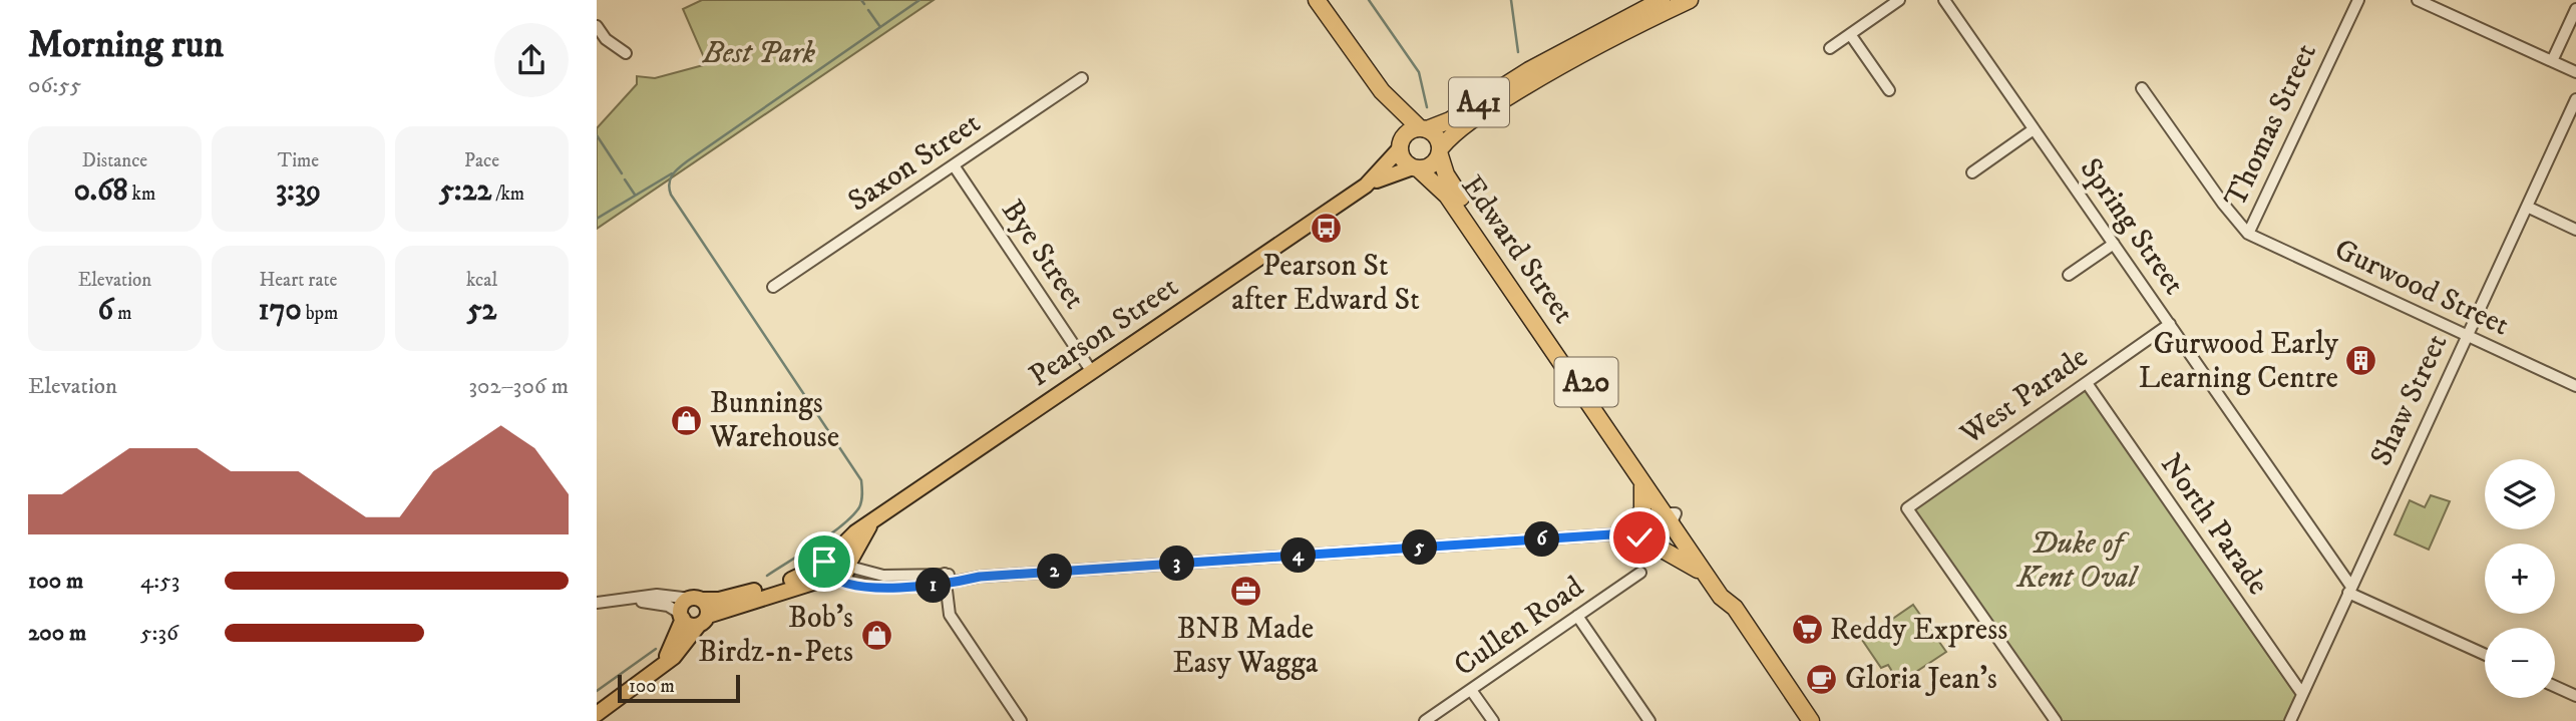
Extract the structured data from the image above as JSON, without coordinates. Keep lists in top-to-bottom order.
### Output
{
  "streets": {
    "highway": ["A41", "Edward Street", "A20"],
    "main road": ["Pearson Street"],
    "street": [
      "Thomas Street",
      "Saxon Street",
      "Spring Street",
      "Bye Street",
      "Gurwood Street",
      "West Parade",
      "Shaw Street",
      "North Parade",
      "Cullen Road"
    ]
  },
  "crossings": [
    ["A41", "Edward Street"],
    ["A41", "Pearson Street"],
    ["A41", "A20"],
    ["Thomas Street", "Gurwood Street"],
    ["Saxon Street", "Bye Street"],
    ["Spring Street", "West Parade"],
    ["Spring Street", "Shaw Street"],
    ["Edward Street", "Pearson Street"],
    ["Edward Street", "A20"],
    ["Bye Street", "Pearson Street"],
    ["Gurwood Street", "Shaw Street"],
    ["Pearson Street", "A20"],
    ["West Parade", "North Parade"],
    ["Shaw Street", "North Parade"]
  ],
  "parks": ["Best Park", "Duke of Kent Oval"],
  "places": {
    "bus stop": ["Pearson St after Edward St"],
    "building": ["Gurwood Early Learning Centre"],
    "shop": ["Bunnings Warehouse", "Bob's Birdz-n-Pets"],
    "office": ["BNB Made Easy Wagga"],
    "supermarket": ["Reddy Express"],
    "cafe": ["Gloria Jean's"]
  },
  "scale_bar": "100 m",
  "page": {
    "heading": ["Morning run", "06:55"],
    "stats": [
      ["Distance", "0.68 km"],
      ["Time", "3:39"],
      ["Pace", "5:22 /km"],
      ["Elevation", "6 m"],
      ["Heart rate", "170 bpm"],
      ["kcal", "52"]
    ],
    "chart": ["Elevation", "302–306 m"],
    "map_buttons": ["+", "−"],
    "pins": [
      "6",
      "5",
      "4",
      "3",
      "2",
      "1"
    ],
    "list": [
      {
        "name": "100 m",
        "note": "4:53"
      },
      {
        "name": "200 m",
        "note": "5:36"
      }
    ],
    "scale": "100 m"
  }
}
